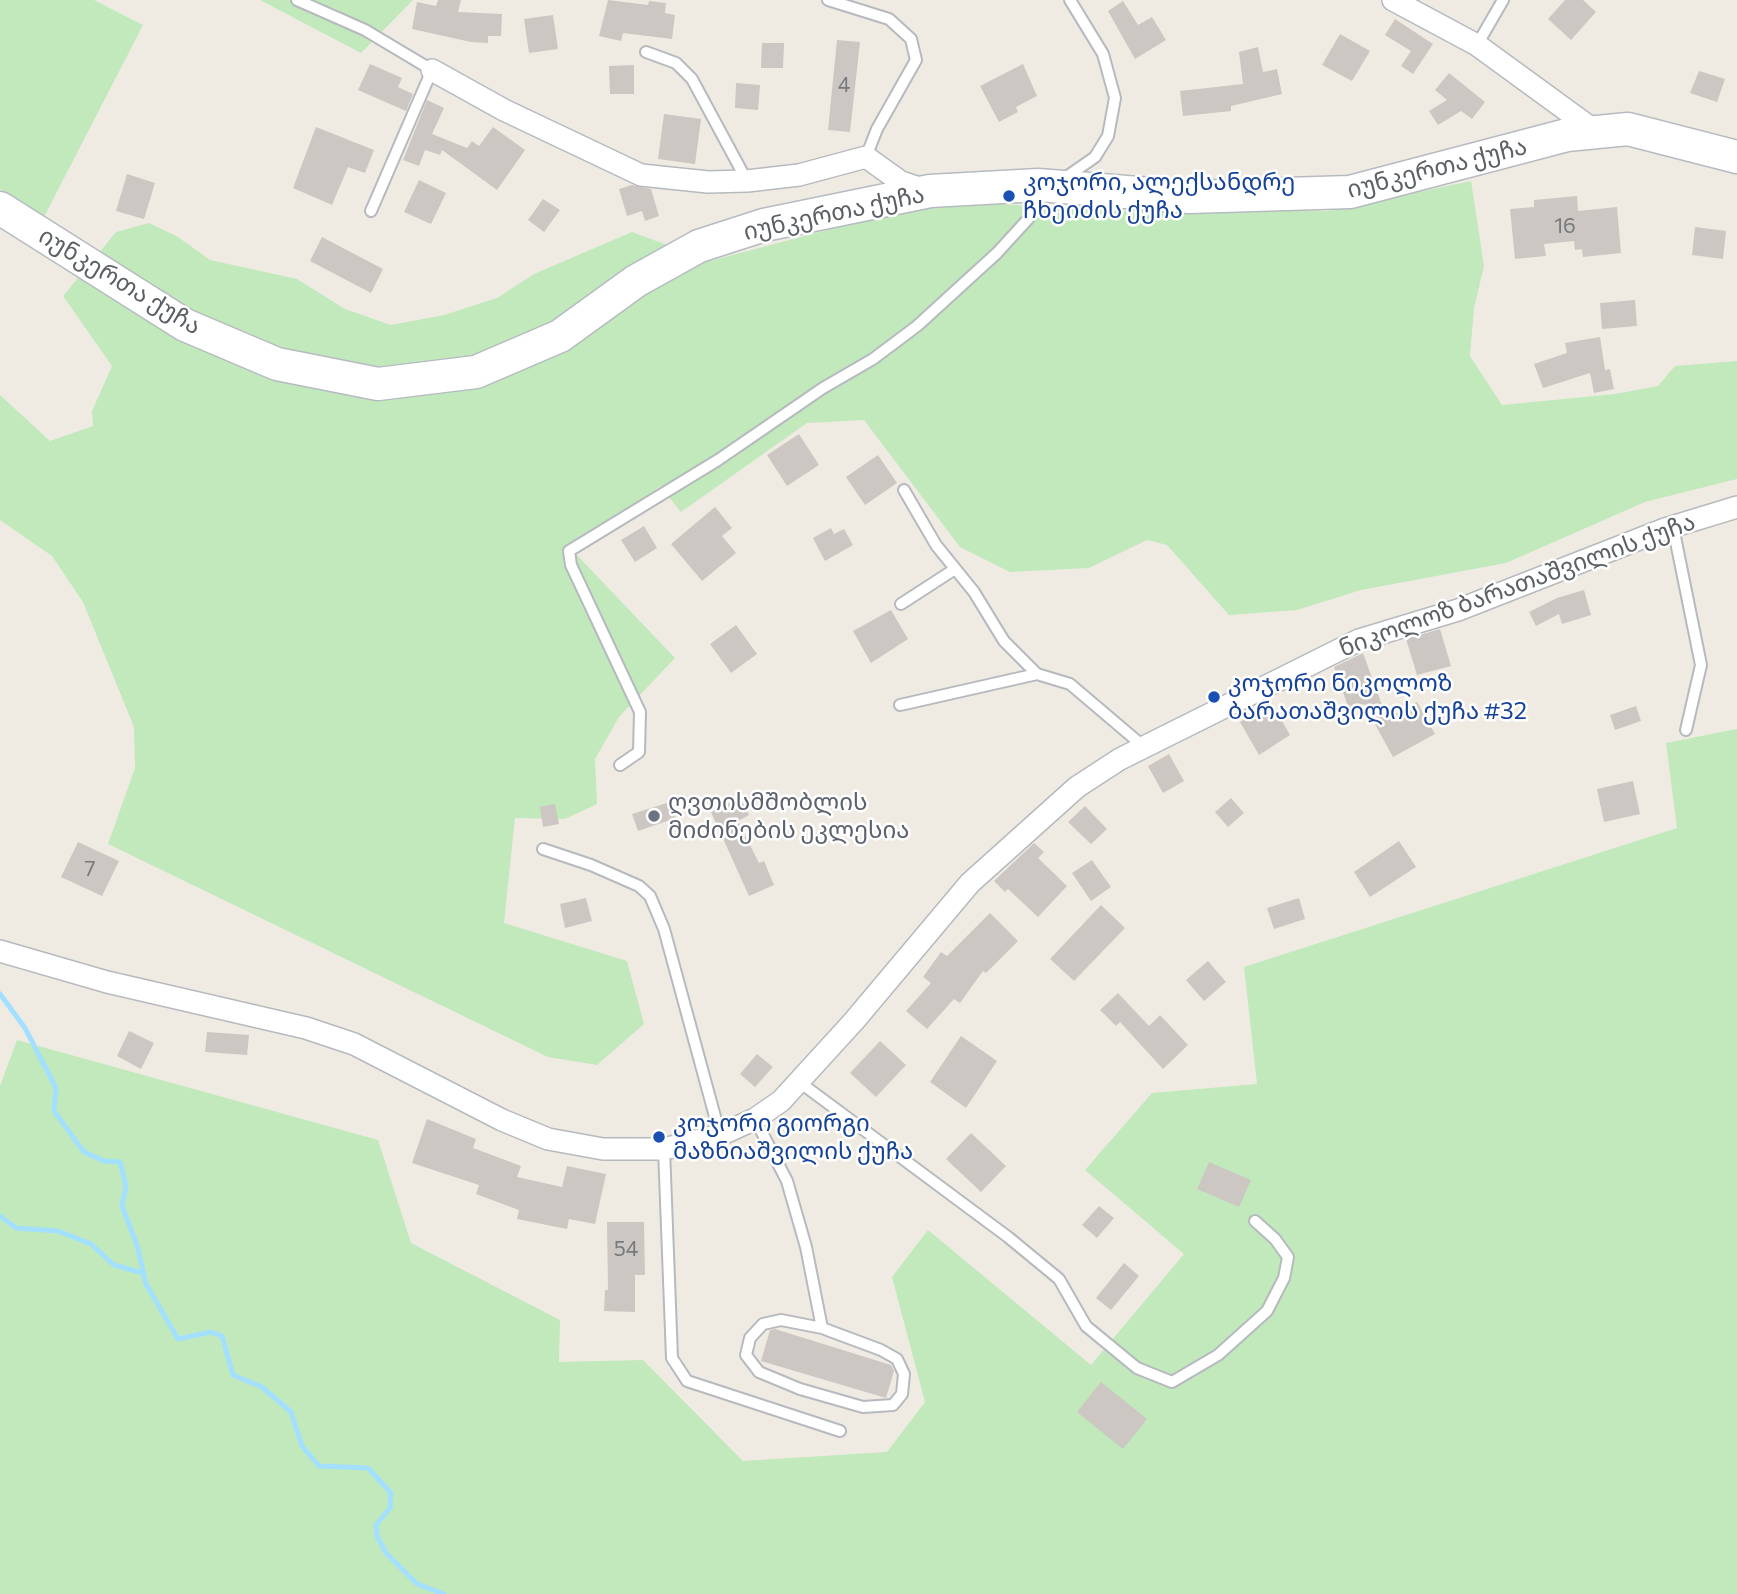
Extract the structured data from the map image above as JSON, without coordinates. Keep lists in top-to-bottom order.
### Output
{
  "streets": {
    "main road": ["იუნკერთა ქუჩა"],
    "street": ["ნიკოლოზ ბარათაშვილის ქუჩა"]
  },
  "places": [
    "კოჯორი, ალექსანდრე ჩხეიძის ქუჩა",
    "კოჯორი ნიკოლოზ ბარათაშვილის ქუჩა #32",
    "ღვთისმშობლის მიძინების ეკლესია",
    "კოჯორი გიორგი მაზნიაშვილის ქუჩა"
  ],
  "house_numbers": [
    "4",
    "16",
    "7",
    "54"
  ]
}
